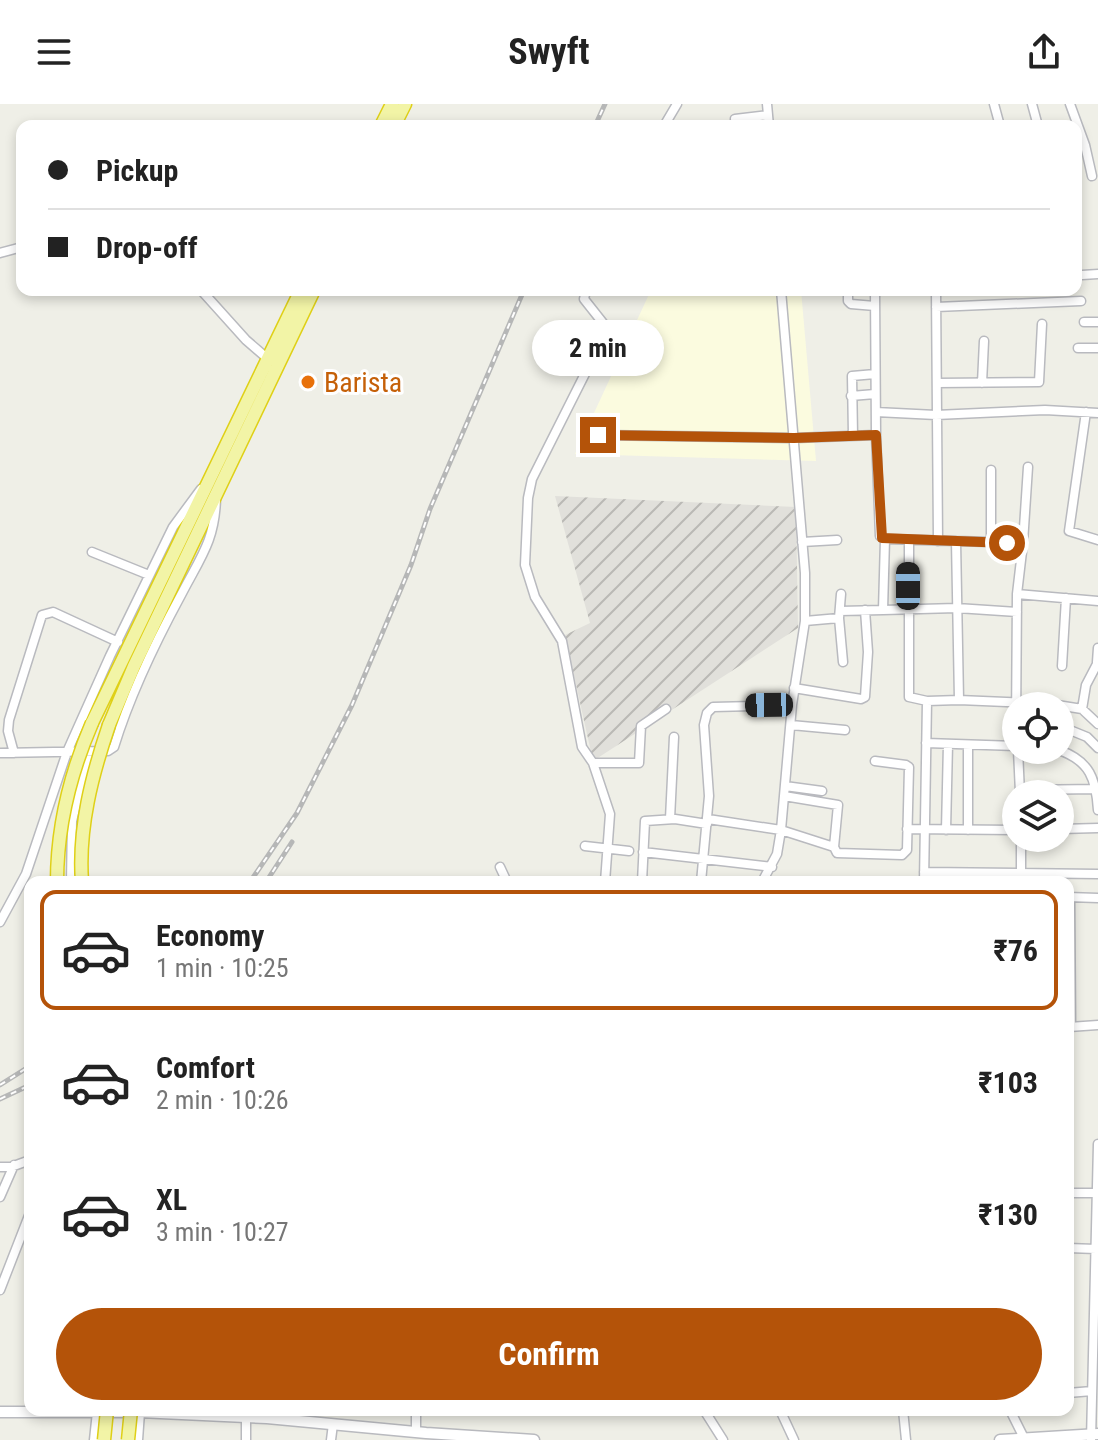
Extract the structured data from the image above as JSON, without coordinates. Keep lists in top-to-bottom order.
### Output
{
  "places": ["Barista"],
  "page": {
    "header": "Swyft",
    "banner": ["Pickup", "Drop-off"],
    "bubble": "2 min",
    "list": [
      {
        "name": "Economy",
        "note": "1 min · 10:25",
        "value": "₹76"
      },
      {
        "name": "Comfort",
        "note": "2 min · 10:26",
        "value": "₹103"
      },
      {
        "name": "XL",
        "note": "3 min · 10:27",
        "value": "₹130"
      }
    ],
    "buttons": "Confirm"
  }
}
